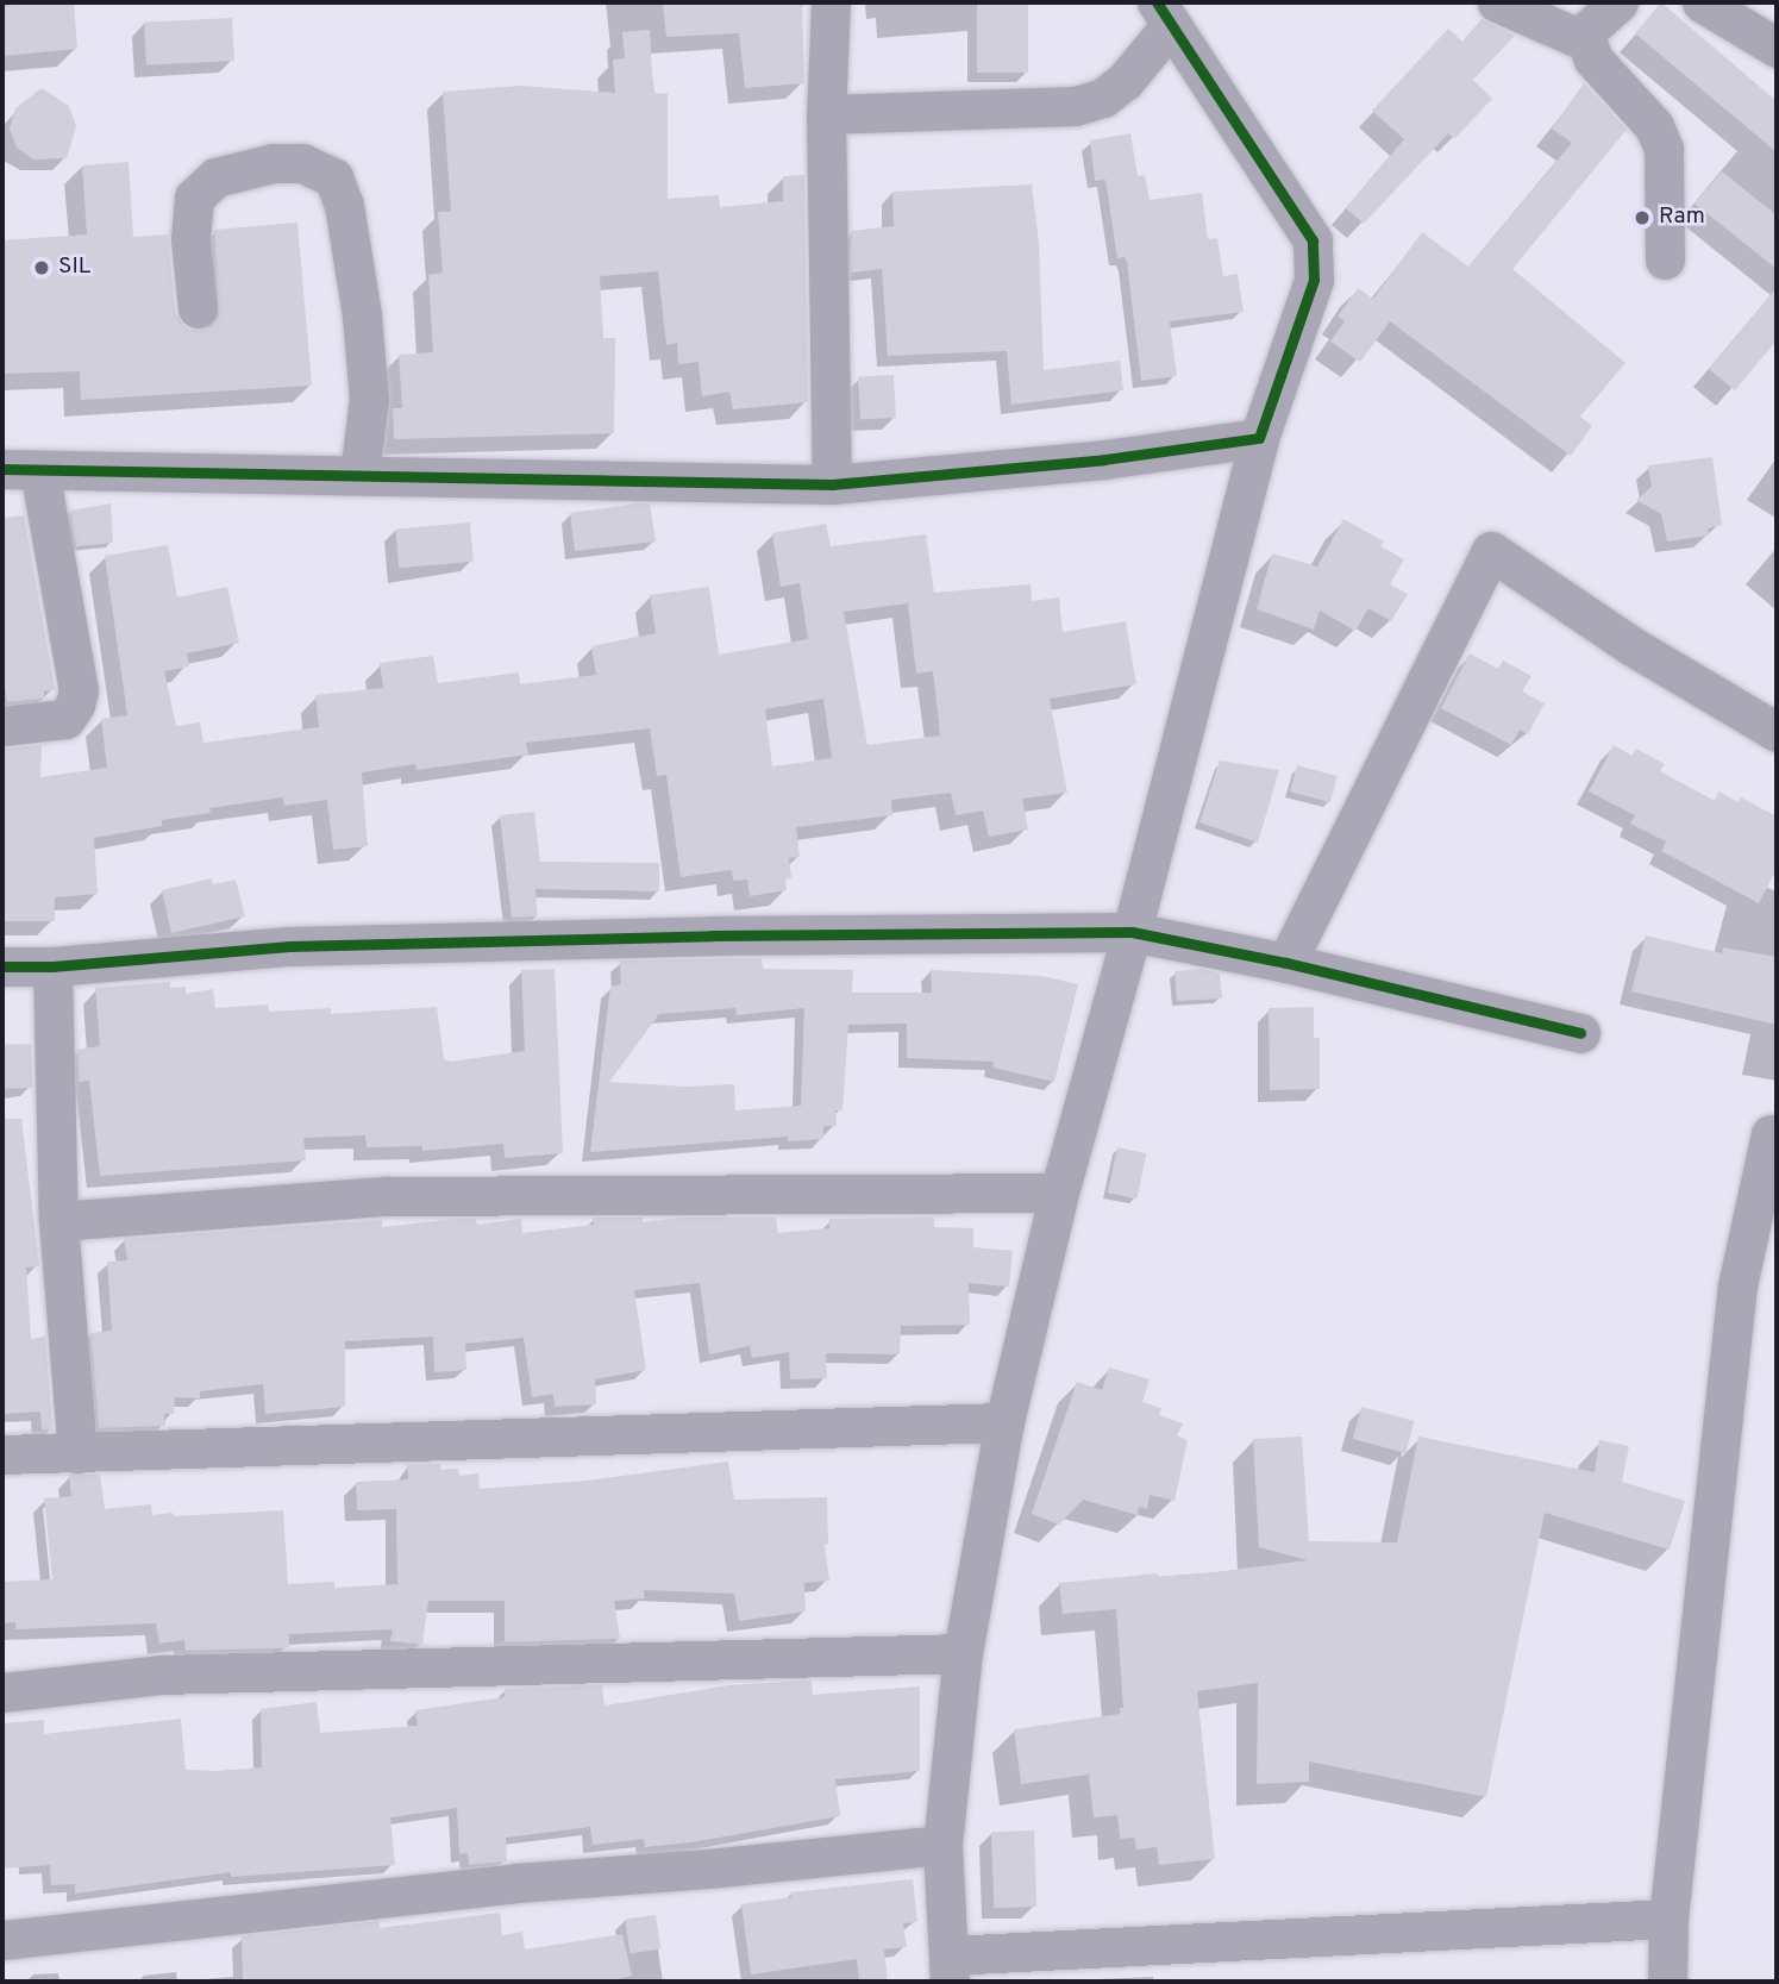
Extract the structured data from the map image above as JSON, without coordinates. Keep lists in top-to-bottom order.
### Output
{
  "places": ["Ram", "SIL"]
}
